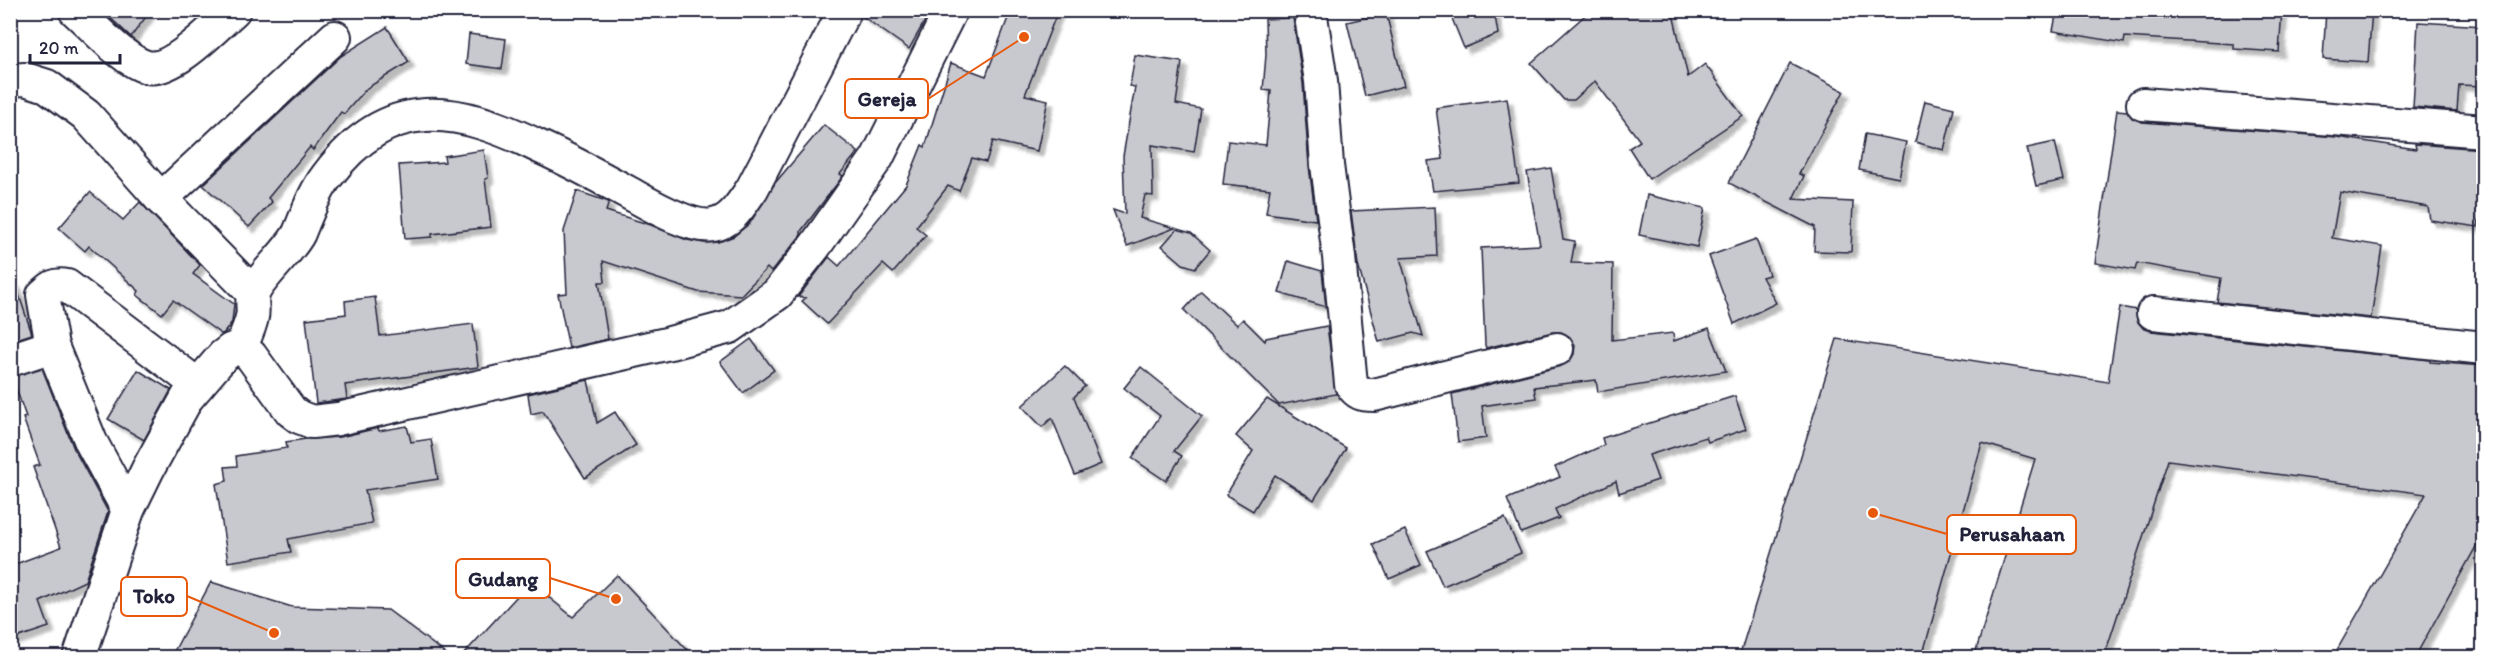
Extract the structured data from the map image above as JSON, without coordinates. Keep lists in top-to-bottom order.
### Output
{
  "places": [
    "Gereja",
    "Perusahaan",
    "Gudang",
    "Toko"
  ],
  "scale_bar": "20 m"
}
